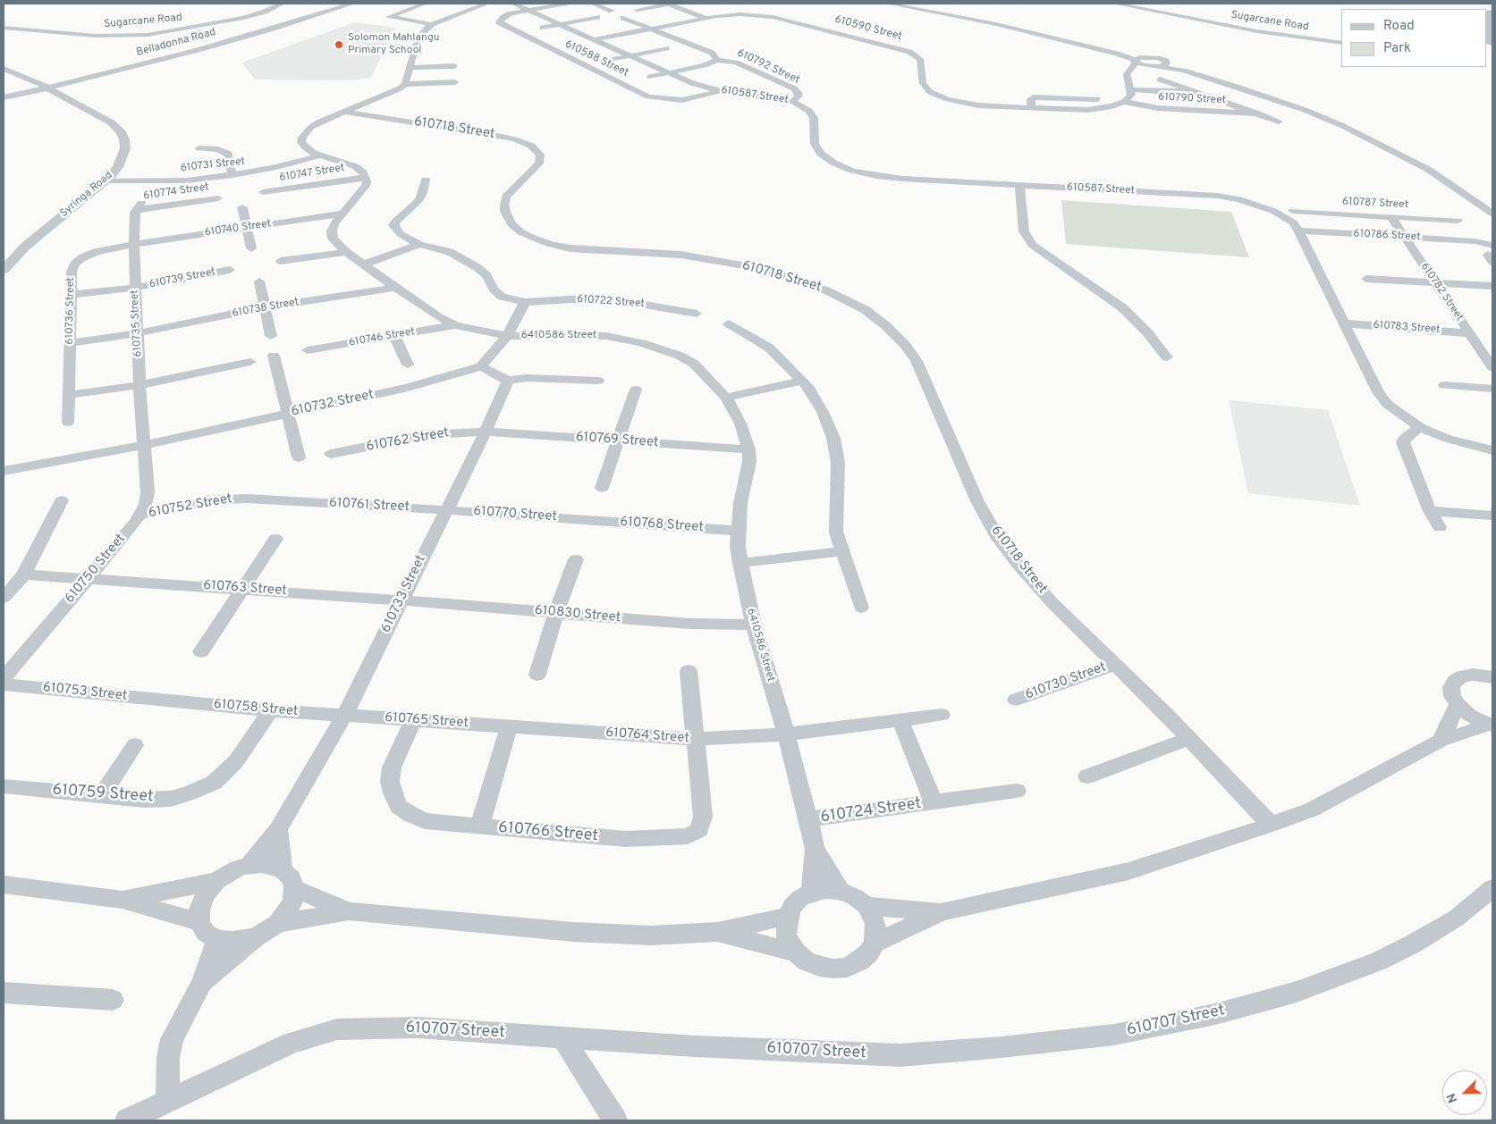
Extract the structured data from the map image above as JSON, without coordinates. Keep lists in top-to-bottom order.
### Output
{
  "streets": {
    "street": [
      "Sugarcane Road",
      "610590 Street",
      "Belladonna Road",
      "610588 Street",
      "610792 Street",
      "610587 Street",
      "610790 Street",
      "610718 Street",
      "610731 Street",
      "610747 Street",
      "610774 Street",
      "Syringa Road",
      "610787 Street",
      "610740 Street",
      "610786 Street",
      "610739 Street",
      "610782 Street",
      "610722 Street",
      "610738 Street",
      "610736 Street",
      "610735 Street",
      "610783 Street",
      "6410586 Street",
      "610746 Street",
      "610732 Street",
      "610762 Street",
      "610769 Street",
      "610761 Street",
      "610752 Street",
      "610770 Street",
      "610768 Street",
      "610750 Street",
      "610763 Street",
      "610733 Street",
      "610830 Street",
      "610730 Street",
      "610753 Street",
      "610758 Street",
      "610765 Street",
      "610764 Street",
      "610759 Street",
      "610724 Street",
      "610766 Street",
      "610707 Street"
    ]
  },
  "crossings": [
    ["610590 Street", "610587 Street"],
    ["610590 Street", "610790 Street"],
    ["Belladonna Road", "Syringa Road"],
    ["610588 Street", "610587 Street"],
    ["610792 Street", "610587 Street"],
    ["610587 Street", "610786 Street"],
    ["610587 Street", "610783 Street"],
    ["610718 Street", "610730 Street"],
    ["610731 Street", "Syringa Road"],
    ["610747 Street", "6410586 Street"],
    ["610774 Street", "610735 Street"],
    ["610787 Street", "610782 Street"],
    ["610740 Street", "610736 Street"],
    ["610740 Street", "610735 Street"],
    ["610740 Street", "6410586 Street"],
    ["610786 Street", "610782 Street"],
    ["610739 Street", "610736 Street"],
    ["610739 Street", "610735 Street"],
    ["610782 Street", "610783 Street"],
    ["610738 Street", "610736 Street"],
    ["610738 Street", "610735 Street"],
    ["610738 Street", "6410586 Street"],
    ["610736 Street", "610735 Street"],
    ["610735 Street", "610732 Street"],
    ["610735 Street", "610750 Street"],
    ["6410586 Street", "610746 Street"],
    ["6410586 Street", "610769 Street"],
    ["6410586 Street", "610768 Street"],
    ["6410586 Street", "610830 Street"],
    ["6410586 Street", "610764 Street"],
    ["6410586 Street", "610724 Street"],
    ["610732 Street", "610750 Street"],
    ["610762 Street", "610769 Street"],
    ["610762 Street", "610733 Street"],
    ["610769 Street", "610733 Street"],
    ["610761 Street", "610752 Street"],
    ["610761 Street", "610770 Street"],
    ["610761 Street", "610733 Street"],
    ["610752 Street", "610750 Street"],
    ["610770 Street", "610768 Street"],
    ["610770 Street", "610733 Street"],
    ["610750 Street", "610763 Street"],
    ["610763 Street", "610733 Street"],
    ["610763 Street", "610830 Street"],
    ["610733 Street", "610830 Street"],
    ["610733 Street", "610758 Street"],
    ["610733 Street", "610765 Street"],
    ["610753 Street", "610758 Street"],
    ["610758 Street", "610765 Street"],
    ["610758 Street", "610759 Street"],
    ["610765 Street", "610764 Street"],
    ["610765 Street", "610766 Street"],
    ["610764 Street", "610724 Street"],
    ["610764 Street", "610766 Street"]
  ],
  "places": ["Solomon Mahlangu Primary School"],
  "legend": ["Road", "Park"],
  "north": "bottom left"
}
